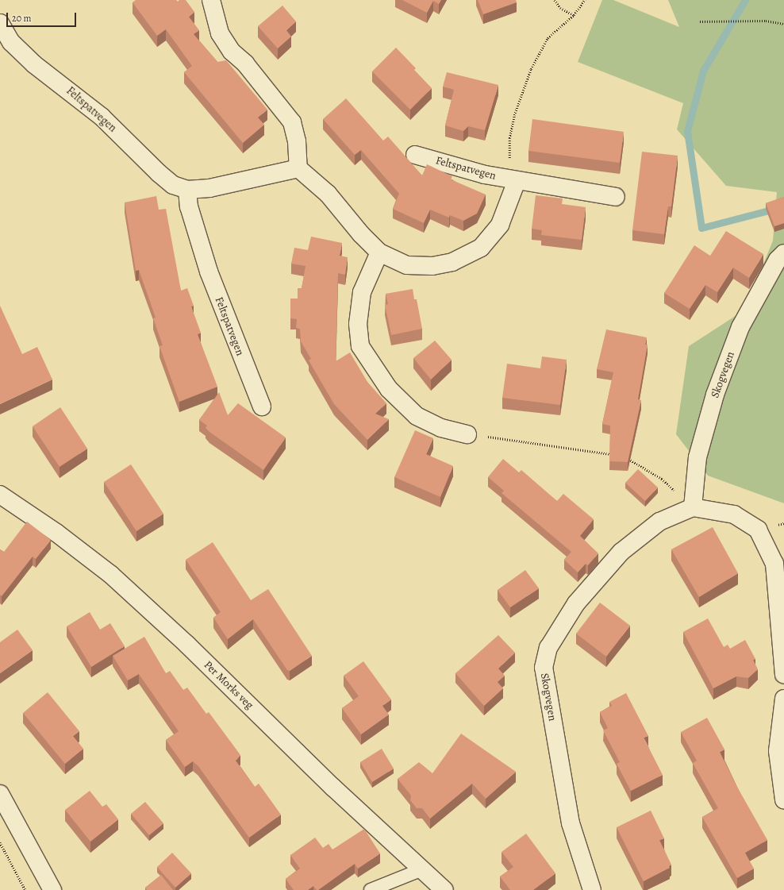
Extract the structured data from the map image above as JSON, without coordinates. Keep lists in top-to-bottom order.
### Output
{
  "streets": {
    "street": ["Feltspatvegen", "Skogvegen", "Per Morks veg"]
  },
  "scale_bar": "20 m"
}
